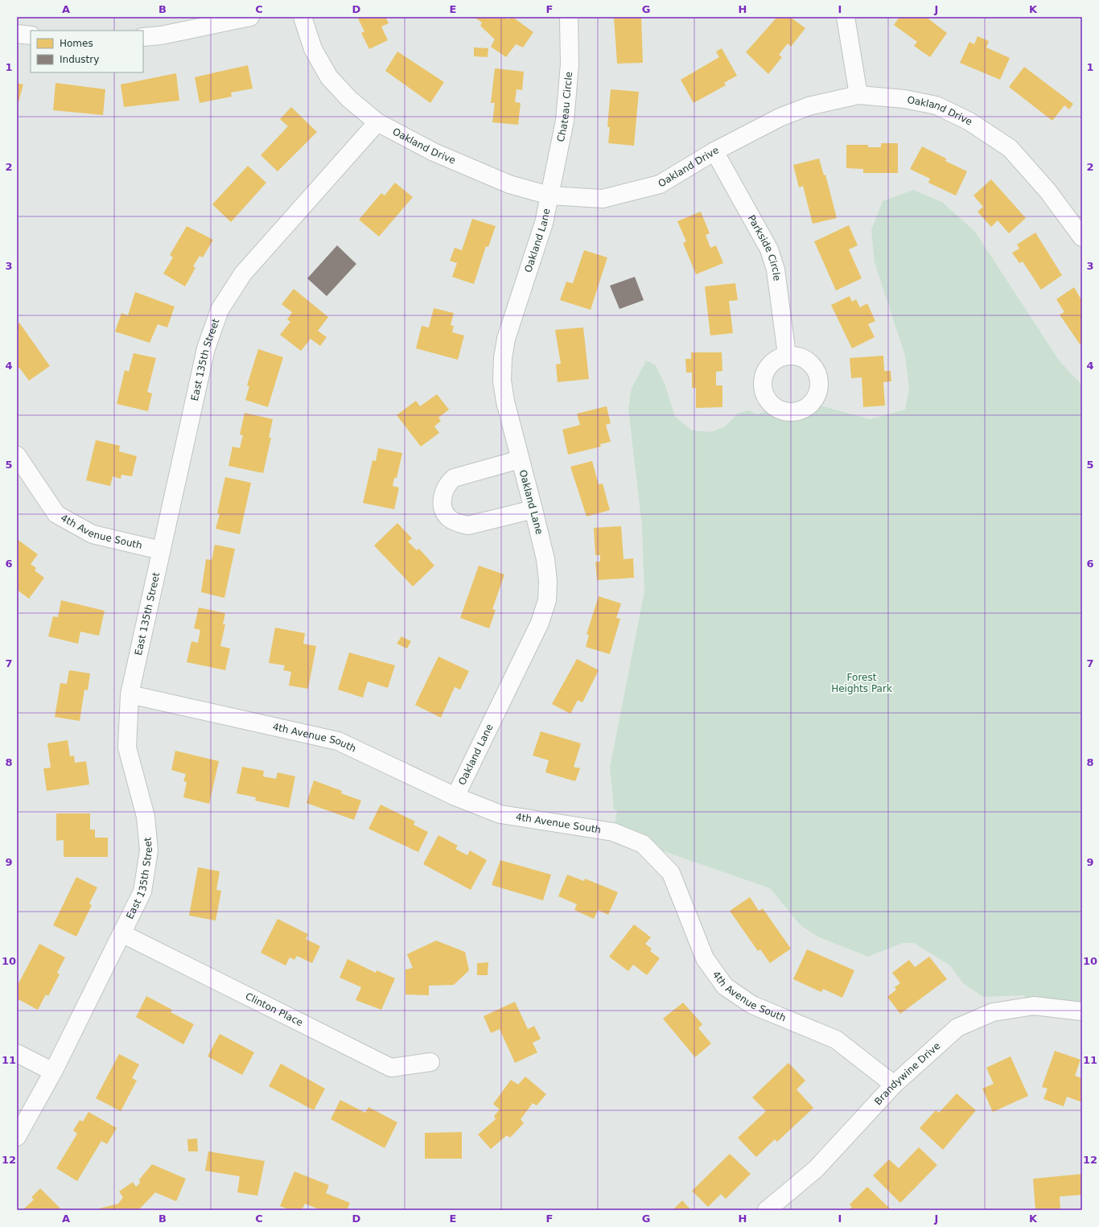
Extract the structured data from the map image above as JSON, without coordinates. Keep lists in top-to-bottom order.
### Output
{
  "streets": {
    "street": [
      "Chateau Circle",
      "Oakland Drive",
      "Oakland Lane",
      "Parkside Circle",
      "East 135th Street",
      "4th Avenue South",
      "Clinton Place",
      "Brandywine Drive"
    ]
  },
  "crossings": [
    ["Chateau Circle", "Oakland Drive"],
    ["Chateau Circle", "Oakland Lane"],
    ["Oakland Drive", "Oakland Lane"],
    ["Oakland Drive", "Parkside Circle"],
    ["Oakland Drive", "East 135th Street"],
    ["Oakland Lane", "4th Avenue South"],
    ["East 135th Street", "4th Avenue South"],
    ["East 135th Street", "Clinton Place"],
    ["4th Avenue South", "Brandywine Drive"]
  ],
  "parks": ["Forest Heights Park"],
  "legend": ["Homes", "Industry"],
  "grid": {
    "columns": [
      "A",
      "B",
      "C",
      "D",
      "E",
      "F",
      "G",
      "H",
      "I",
      "J",
      "K"
    ],
    "rows": [
      "1",
      "2",
      "3",
      "4",
      "5",
      "6",
      "7",
      "8",
      "9",
      "10",
      "11",
      "12"
    ]
  }
}
